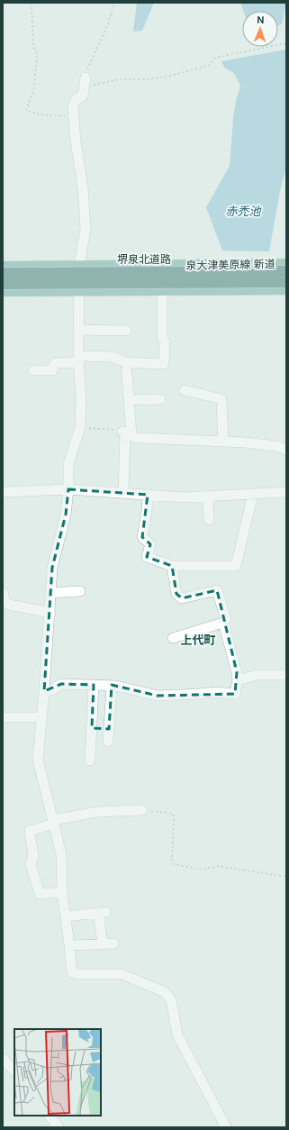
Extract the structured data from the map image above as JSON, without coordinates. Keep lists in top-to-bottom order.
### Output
{
  "streets": {
    "highway": ["堺泉北道路"],
    "main road": ["泉大津美原線 新道"]
  },
  "districts": ["上代町"],
  "water": ["赤禿池"],
  "north": "top"
}
